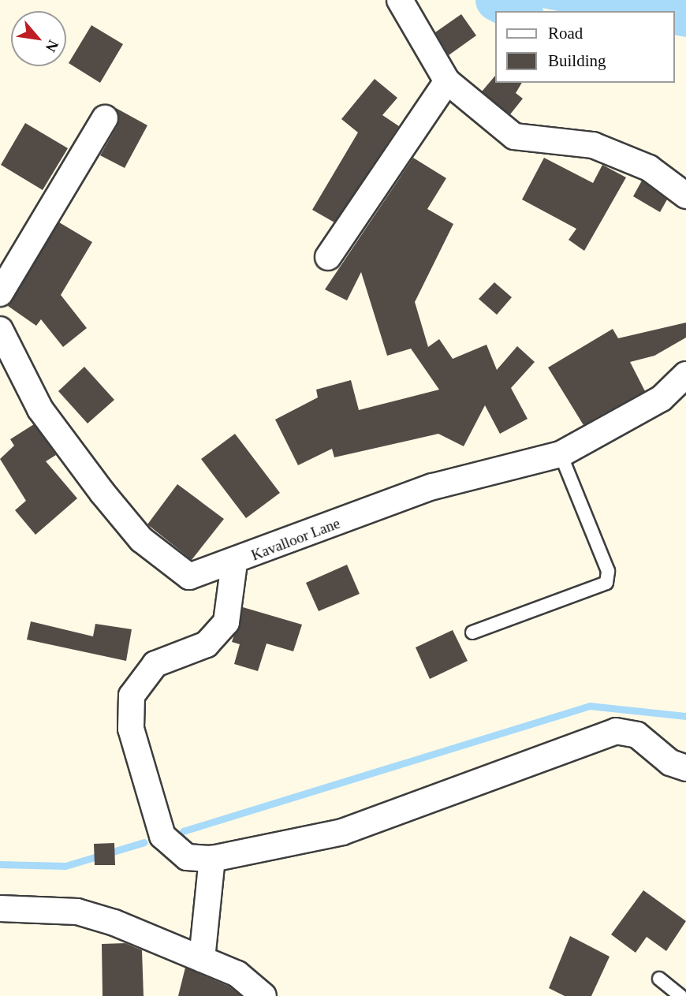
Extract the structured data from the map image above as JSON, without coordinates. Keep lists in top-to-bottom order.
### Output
{
  "streets": {
    "street": ["Kavalloor Lane"]
  },
  "legend": ["Road", "Building"],
  "north": "bottom right"
}
